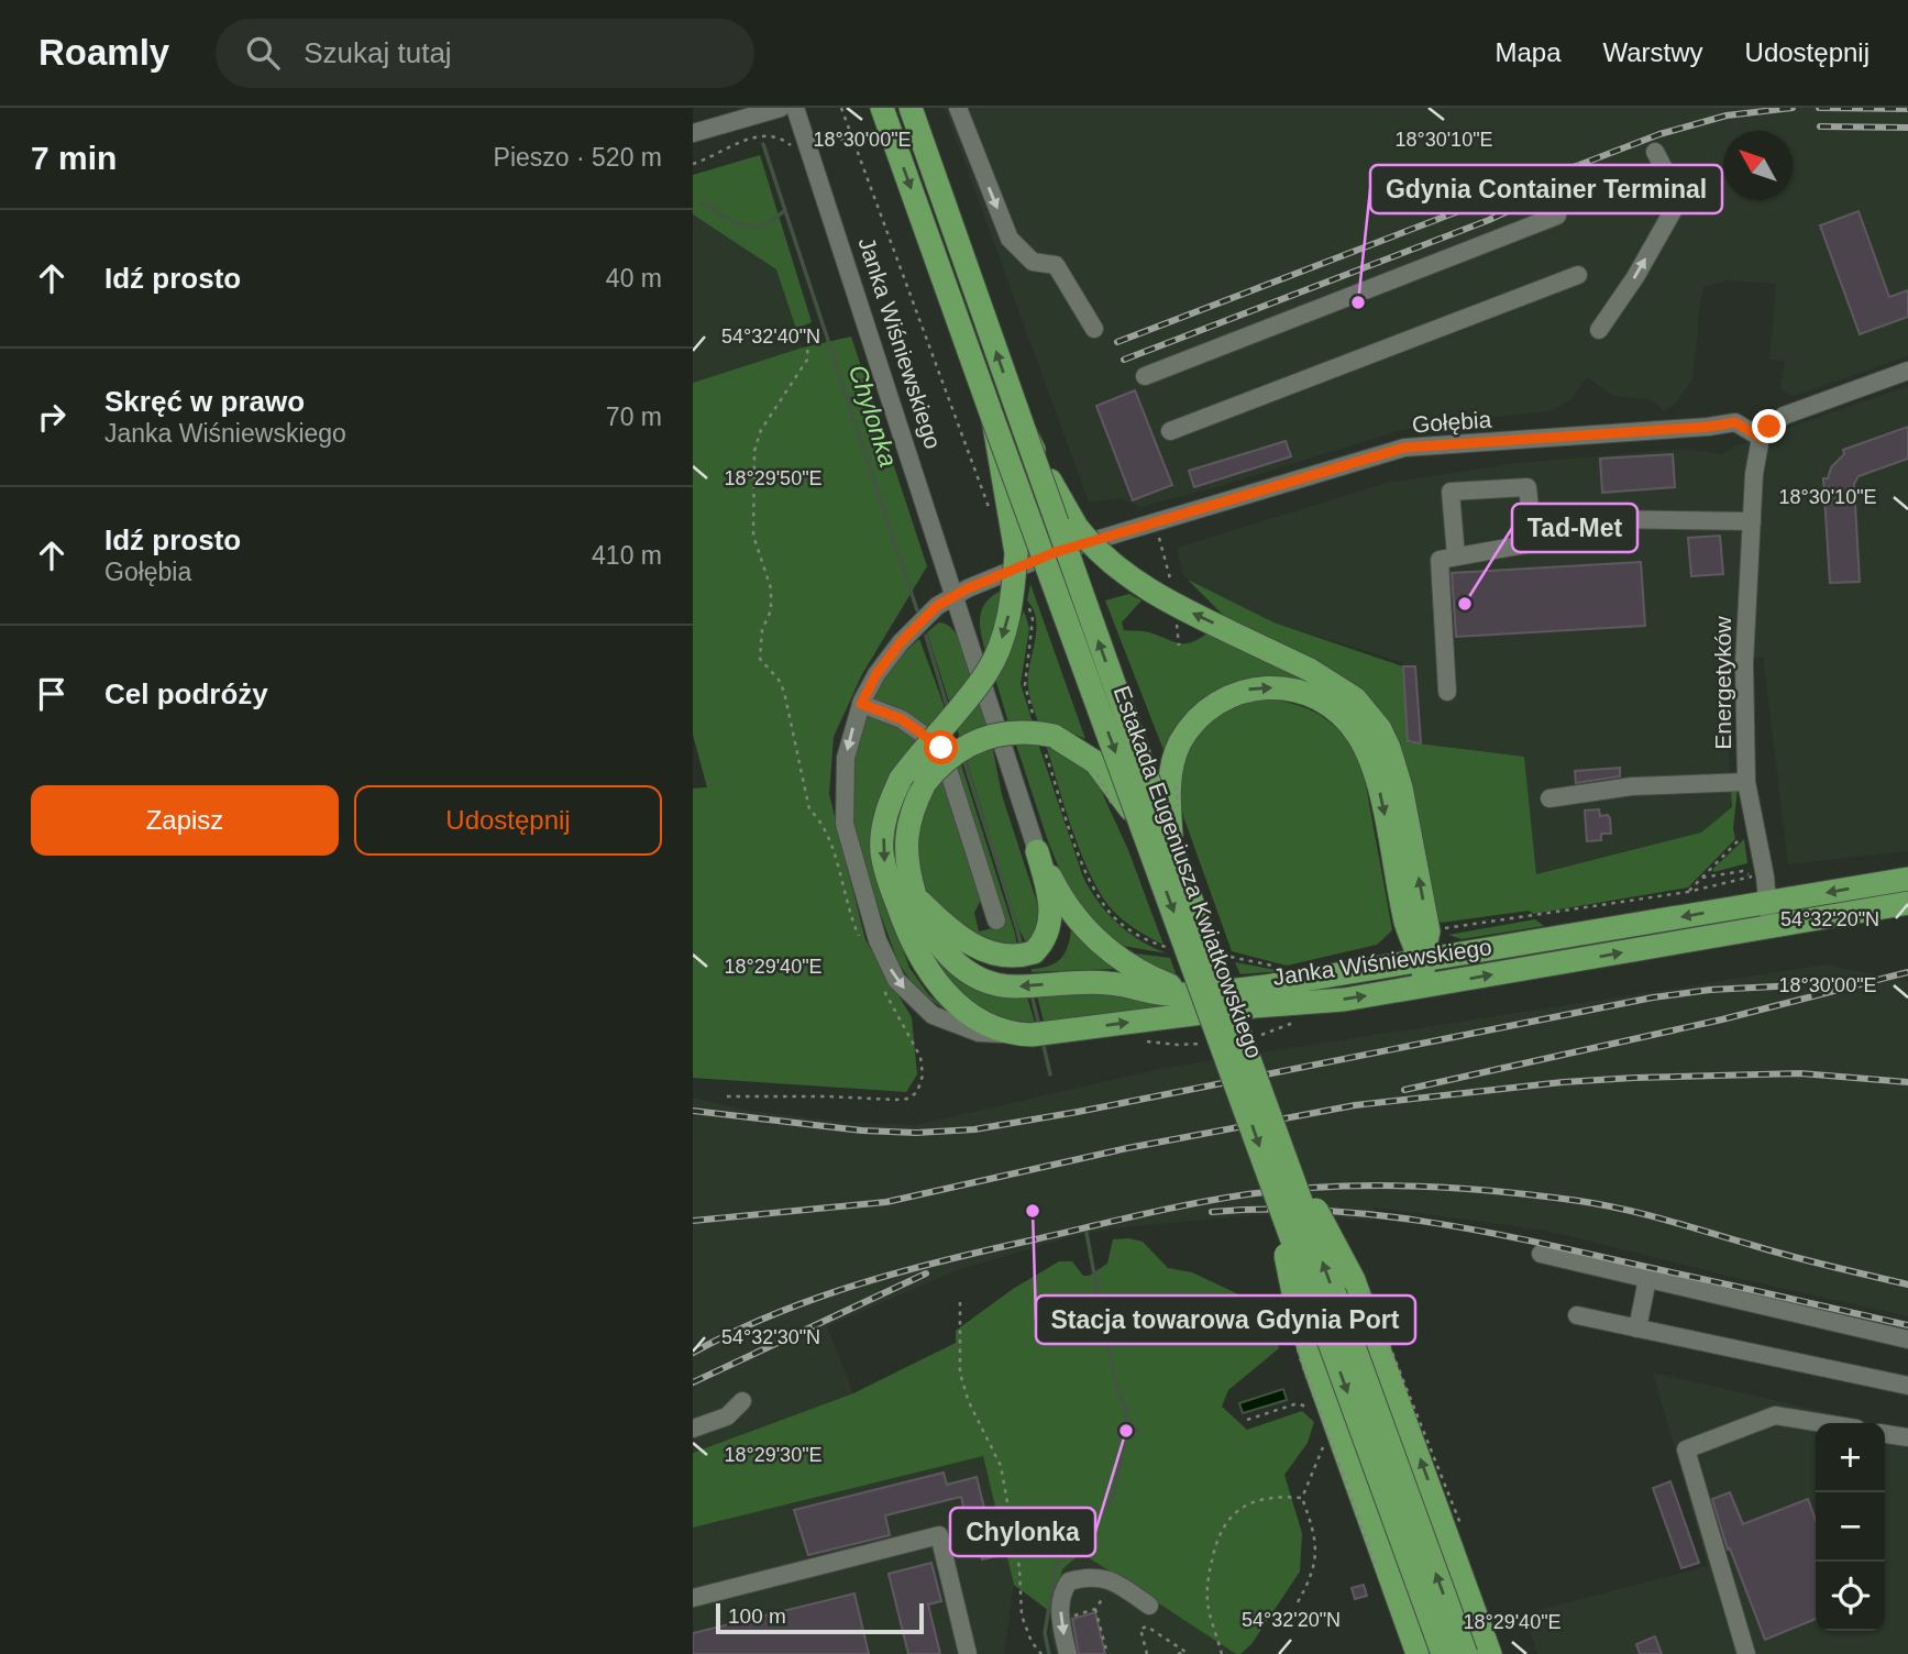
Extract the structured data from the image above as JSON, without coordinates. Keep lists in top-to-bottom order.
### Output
{
  "streets": {
    "highway": ["Janka Wiśniewskiego", "Estakada Eugeniusza Kwiatkowskiego"],
    "street": ["Gołębia", "Energetyków"]
  },
  "crossings": [
    ["Janka Wiśniewskiego", "Gołębia"],
    ["Janka Wiśniewskiego", "Energetyków"],
    ["Janka Wiśniewskiego", "Estakada Eugeniusza Kwiatkowskiego"],
    ["Gołębia", "Energetyków"]
  ],
  "water": ["Chylonka"],
  "places": [
    "Gdynia Container Terminal",
    "Tad-Met",
    "Stacja towarowa Gdynia Port",
    "Chylonka"
  ],
  "scale_bar": "100 m",
  "north": "top left",
  "page": {
    "header": "Roamly",
    "search": "Szukaj tutaj",
    "nav": ["Mapa", "Warstwy", "Udostępnij"],
    "heading": ["7 min", "Pieszo · 520 m"],
    "list": [
      ["Idź prosto", "40 m"],
      ["Skręć w prawo", "Janka Wiśniewskiego", "70 m"],
      ["Idź prosto", "Gołębia", "410 m"],
      "Cel podróży"
    ],
    "buttons": ["Zapisz", "Udostępnij"],
    "map_buttons": ["+", "−"],
    "scale": "100 m"
  },
  "coordinates": [
    "18°30'00\"E",
    "18°30'10\"E",
    "54°32'40\"N",
    "18°29'50\"E",
    "54°32'20\"N",
    "18°29'40\"E",
    "54°32'30\"N",
    "18°29'30\"E"
  ]
}
